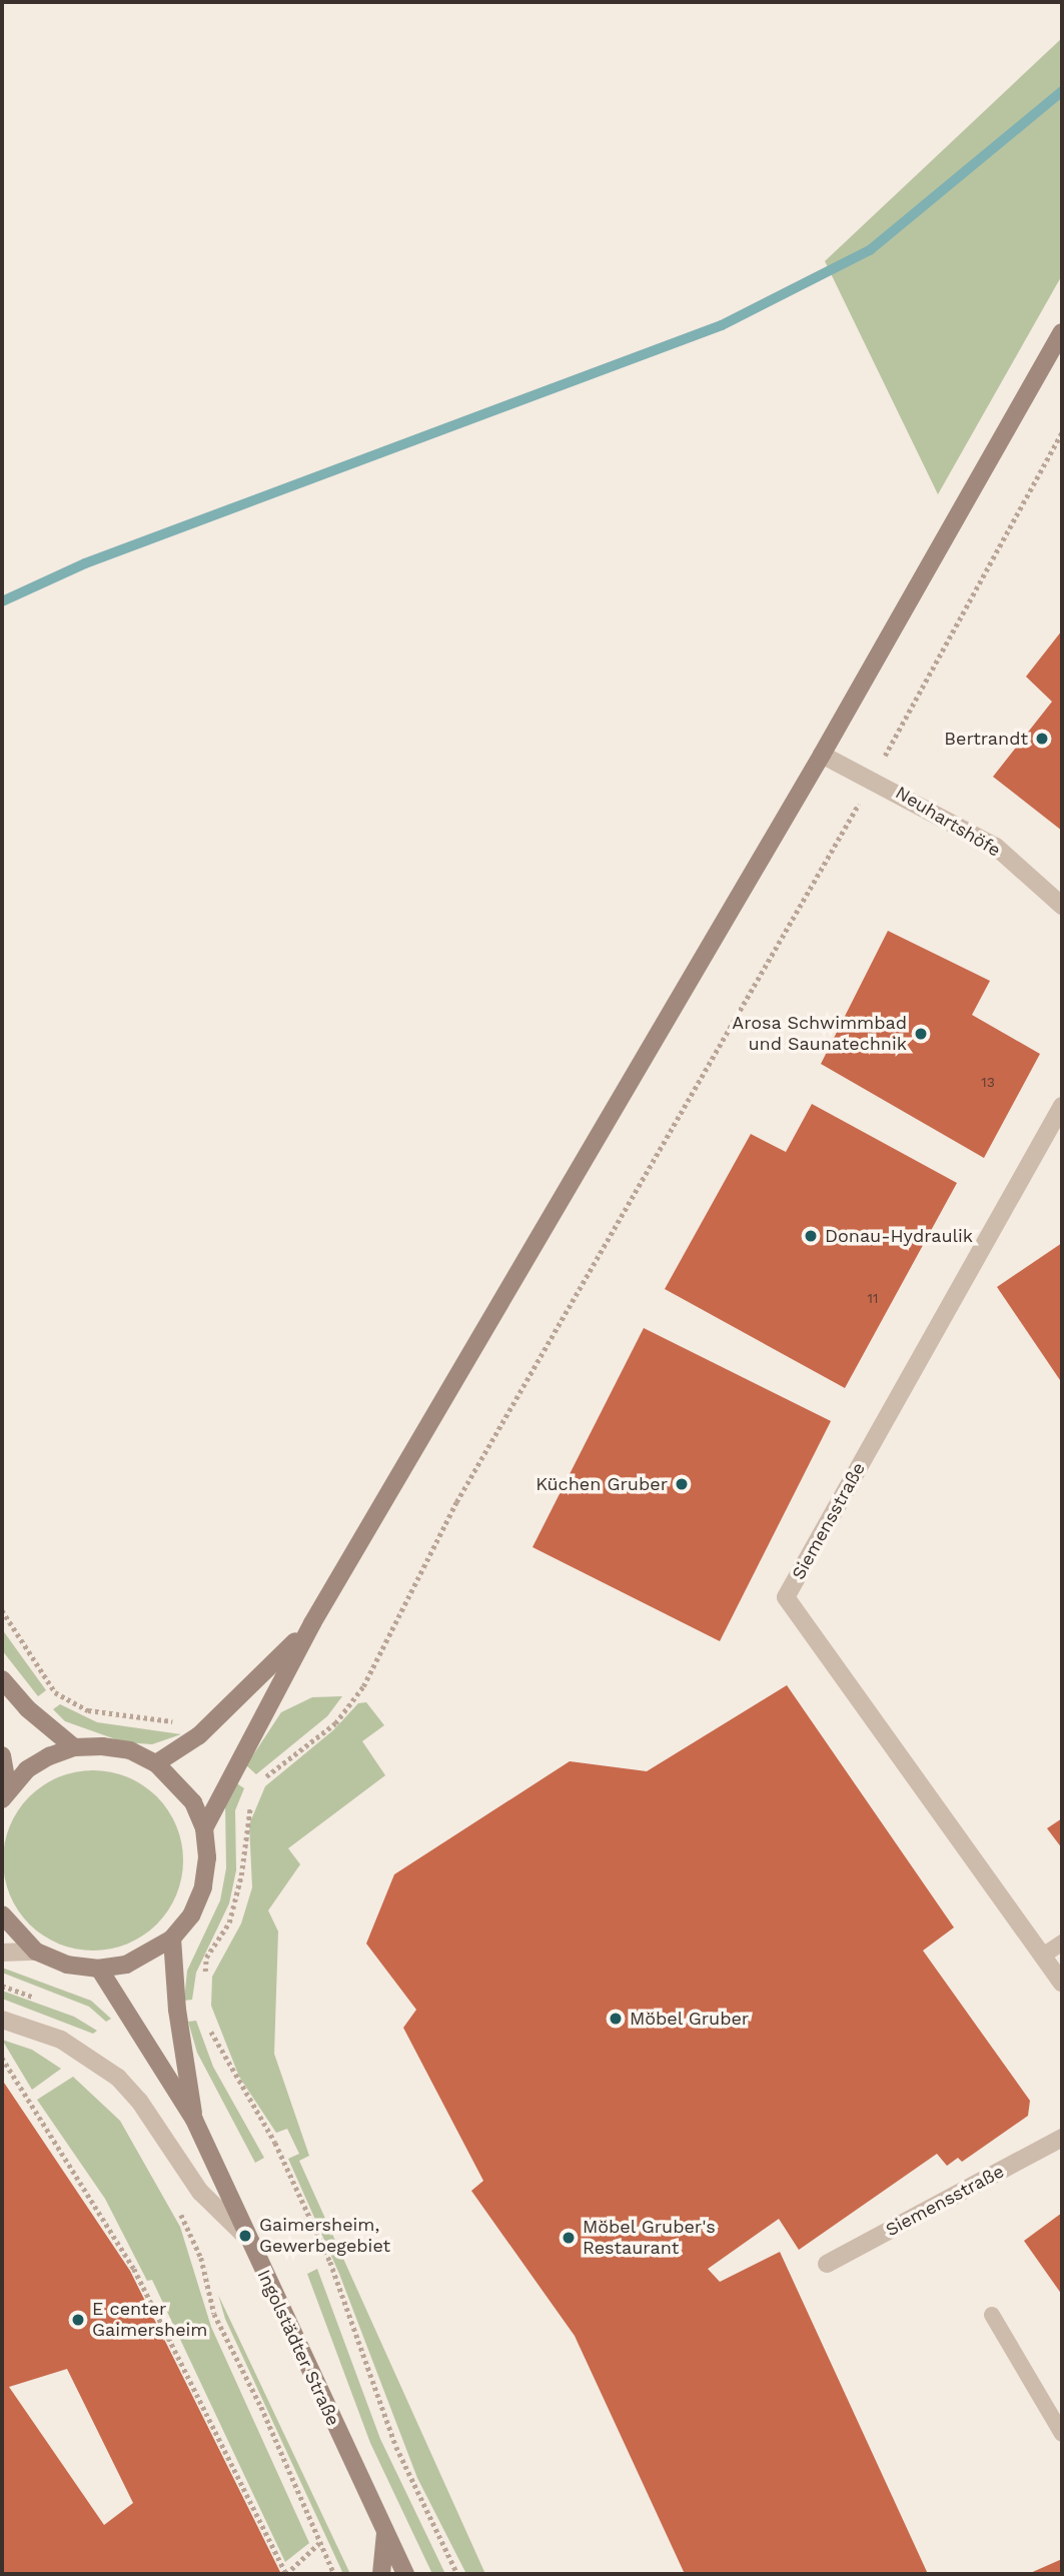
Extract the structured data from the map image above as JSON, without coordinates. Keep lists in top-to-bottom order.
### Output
{
  "streets": {
    "main road": ["Ingolstädter Straße"],
    "street": ["Neuhartshöfe", "Siemensstraße"]
  },
  "places": [
    "Bertrandt",
    "Arosa Schwimmbad und Saunatechnik",
    "Donau-Hydraulik",
    "Küchen Gruber",
    "Möbel Gruber",
    "Gaimersheim, Gewerbegebiet",
    "Möbel Gruber's Restaurant",
    "E center Gaimersheim"
  ],
  "house_numbers": ["13", "11"]
}
